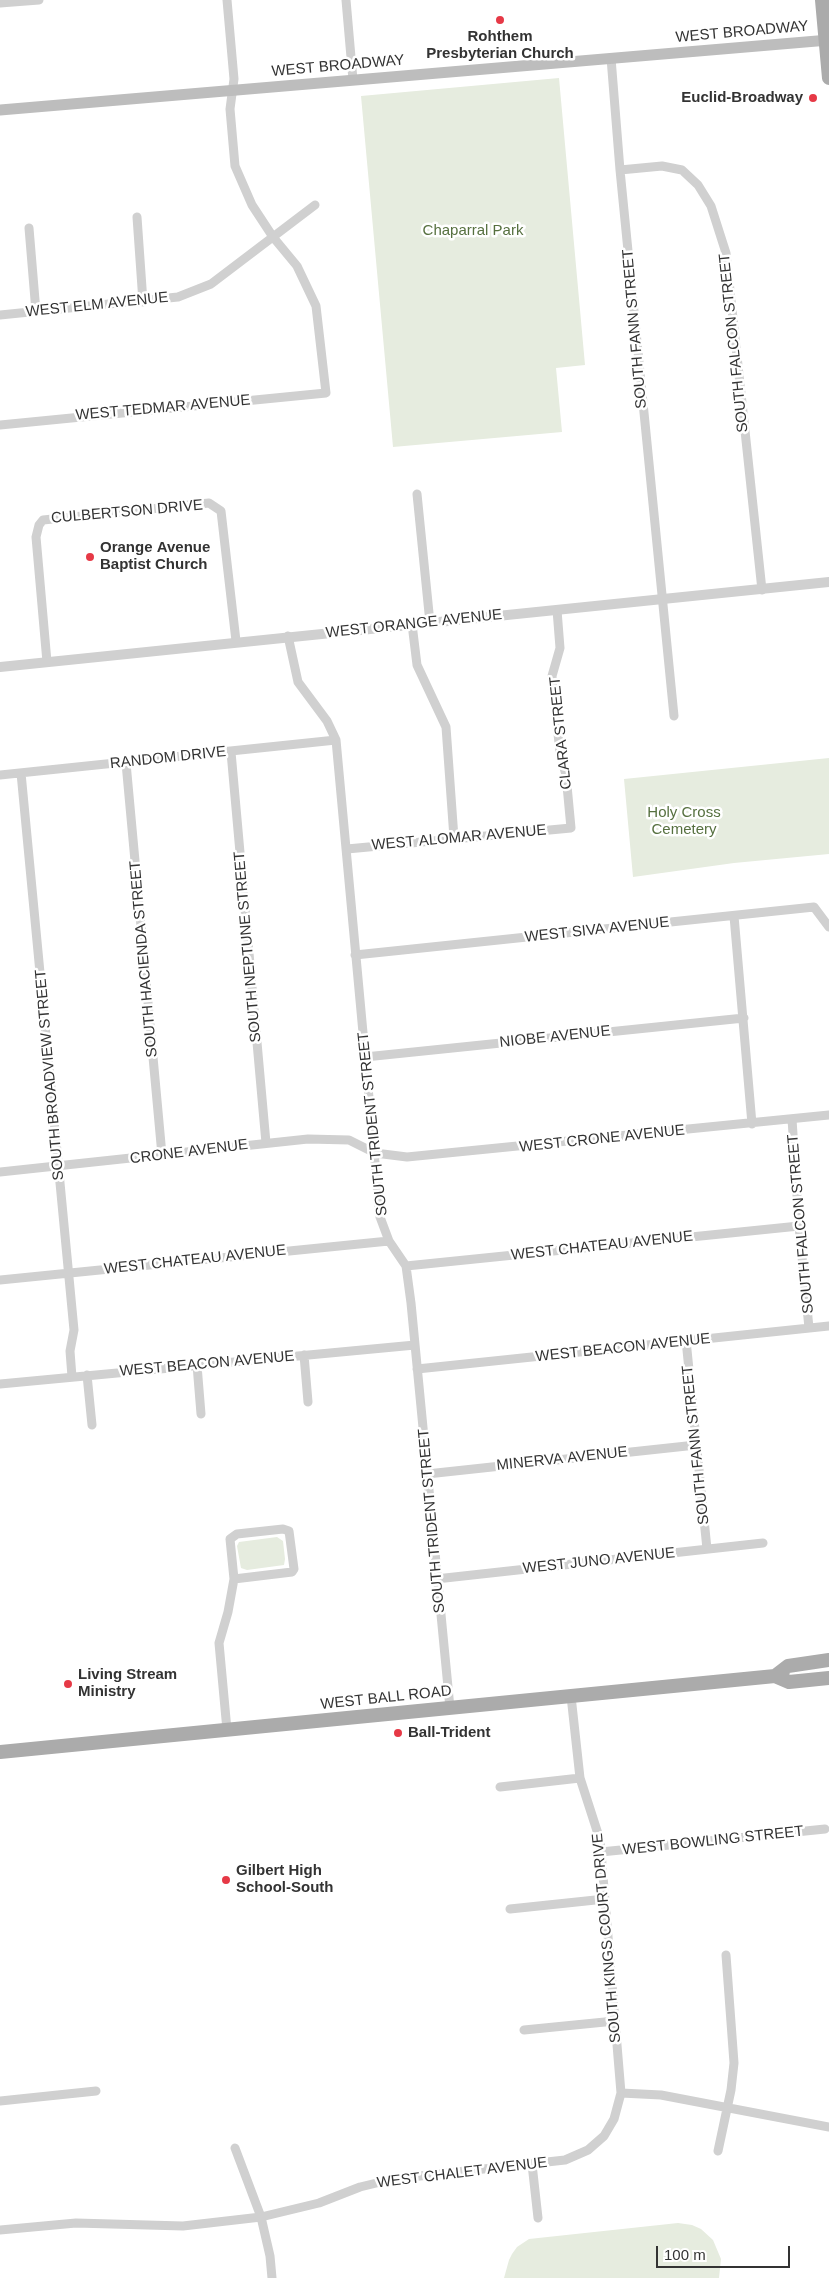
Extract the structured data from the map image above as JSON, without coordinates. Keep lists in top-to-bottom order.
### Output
{
  "streets": {
    "main road": ["WEST BROADWAY", "WEST BALL ROAD"],
    "street": [
      "WEST ELM AVENUE",
      "SOUTH FANN STREET",
      "SOUTH FALCON STREET",
      "WEST TEDMAR AVENUE",
      "CULBERTSON DRIVE",
      "WEST ORANGE AVENUE",
      "CLARA STREET",
      "RANDOM DRIVE",
      "WEST ALOMAR AVENUE",
      "WEST SIVA AVENUE",
      "SOUTH NEPTUNE STREET",
      "SOUTH HACIENDA STREET",
      "NIOBE AVENUE",
      "SOUTH BROADVIEW STREET",
      "SOUTH TRIDENT STREET",
      "WEST CRONE AVENUE",
      "CRONE AVENUE",
      "WEST CHATEAU AVENUE",
      "WEST BEACON AVENUE",
      "MINERVA AVENUE",
      "WEST JUNO AVENUE",
      "WEST BOWLING STREET",
      "SOUTH KINGS COURT DRIVE",
      "WEST CHALET AVENUE"
    ]
  },
  "crossings": [
    ["WEST BROADWAY", "SOUTH FANN STREET"],
    ["WEST ELM AVENUE", "WEST TEDMAR AVENUE"],
    ["SOUTH FANN STREET", "SOUTH FALCON STREET"],
    ["SOUTH FANN STREET", "WEST ORANGE AVENUE"],
    ["SOUTH FANN STREET", "WEST BEACON AVENUE"],
    ["SOUTH FANN STREET", "MINERVA AVENUE"],
    ["SOUTH FANN STREET", "WEST JUNO AVENUE"],
    ["SOUTH FALCON STREET", "WEST ORANGE AVENUE"],
    ["SOUTH FALCON STREET", "WEST CRONE AVENUE"],
    ["SOUTH FALCON STREET", "WEST CHATEAU AVENUE"],
    ["SOUTH FALCON STREET", "WEST BEACON AVENUE"],
    ["CULBERTSON DRIVE", "WEST ORANGE AVENUE"],
    ["WEST ORANGE AVENUE", "CLARA STREET"],
    ["WEST ORANGE AVENUE", "SOUTH TRIDENT STREET"],
    ["CLARA STREET", "WEST ALOMAR AVENUE"],
    ["RANDOM DRIVE", "SOUTH NEPTUNE STREET"],
    ["RANDOM DRIVE", "SOUTH HACIENDA STREET"],
    ["RANDOM DRIVE", "SOUTH BROADVIEW STREET"],
    ["RANDOM DRIVE", "SOUTH TRIDENT STREET"],
    ["WEST ALOMAR AVENUE", "SOUTH TRIDENT STREET"],
    ["WEST SIVA AVENUE", "SOUTH TRIDENT STREET"],
    ["SOUTH NEPTUNE STREET", "CRONE AVENUE"],
    ["SOUTH HACIENDA STREET", "CRONE AVENUE"],
    ["NIOBE AVENUE", "SOUTH TRIDENT STREET"],
    ["SOUTH BROADVIEW STREET", "CRONE AVENUE"],
    ["SOUTH BROADVIEW STREET", "WEST CHATEAU AVENUE"],
    ["SOUTH BROADVIEW STREET", "WEST BEACON AVENUE"],
    ["SOUTH TRIDENT STREET", "WEST CRONE AVENUE"],
    ["SOUTH TRIDENT STREET", "CRONE AVENUE"],
    ["SOUTH TRIDENT STREET", "WEST CHATEAU AVENUE"],
    ["SOUTH TRIDENT STREET", "WEST BEACON AVENUE"],
    ["SOUTH TRIDENT STREET", "MINERVA AVENUE"],
    ["SOUTH TRIDENT STREET", "WEST JUNO AVENUE"],
    ["SOUTH TRIDENT STREET", "WEST BALL ROAD"],
    ["WEST CRONE AVENUE", "CRONE AVENUE"],
    ["WEST BALL ROAD", "SOUTH KINGS COURT DRIVE"],
    ["WEST BOWLING STREET", "SOUTH KINGS COURT DRIVE"],
    ["SOUTH KINGS COURT DRIVE", "WEST CHALET AVENUE"]
  ],
  "parks": ["Chaparral Park", "Holy Cross Cemetery"],
  "places": [
    "Rohthem Presbyterian Church",
    "Euclid-Broadway",
    "Orange Avenue Baptist Church",
    "Living Stream Ministry",
    "Ball-Trident",
    "Gilbert High School-South"
  ],
  "scale_bar": "100 m"
}
